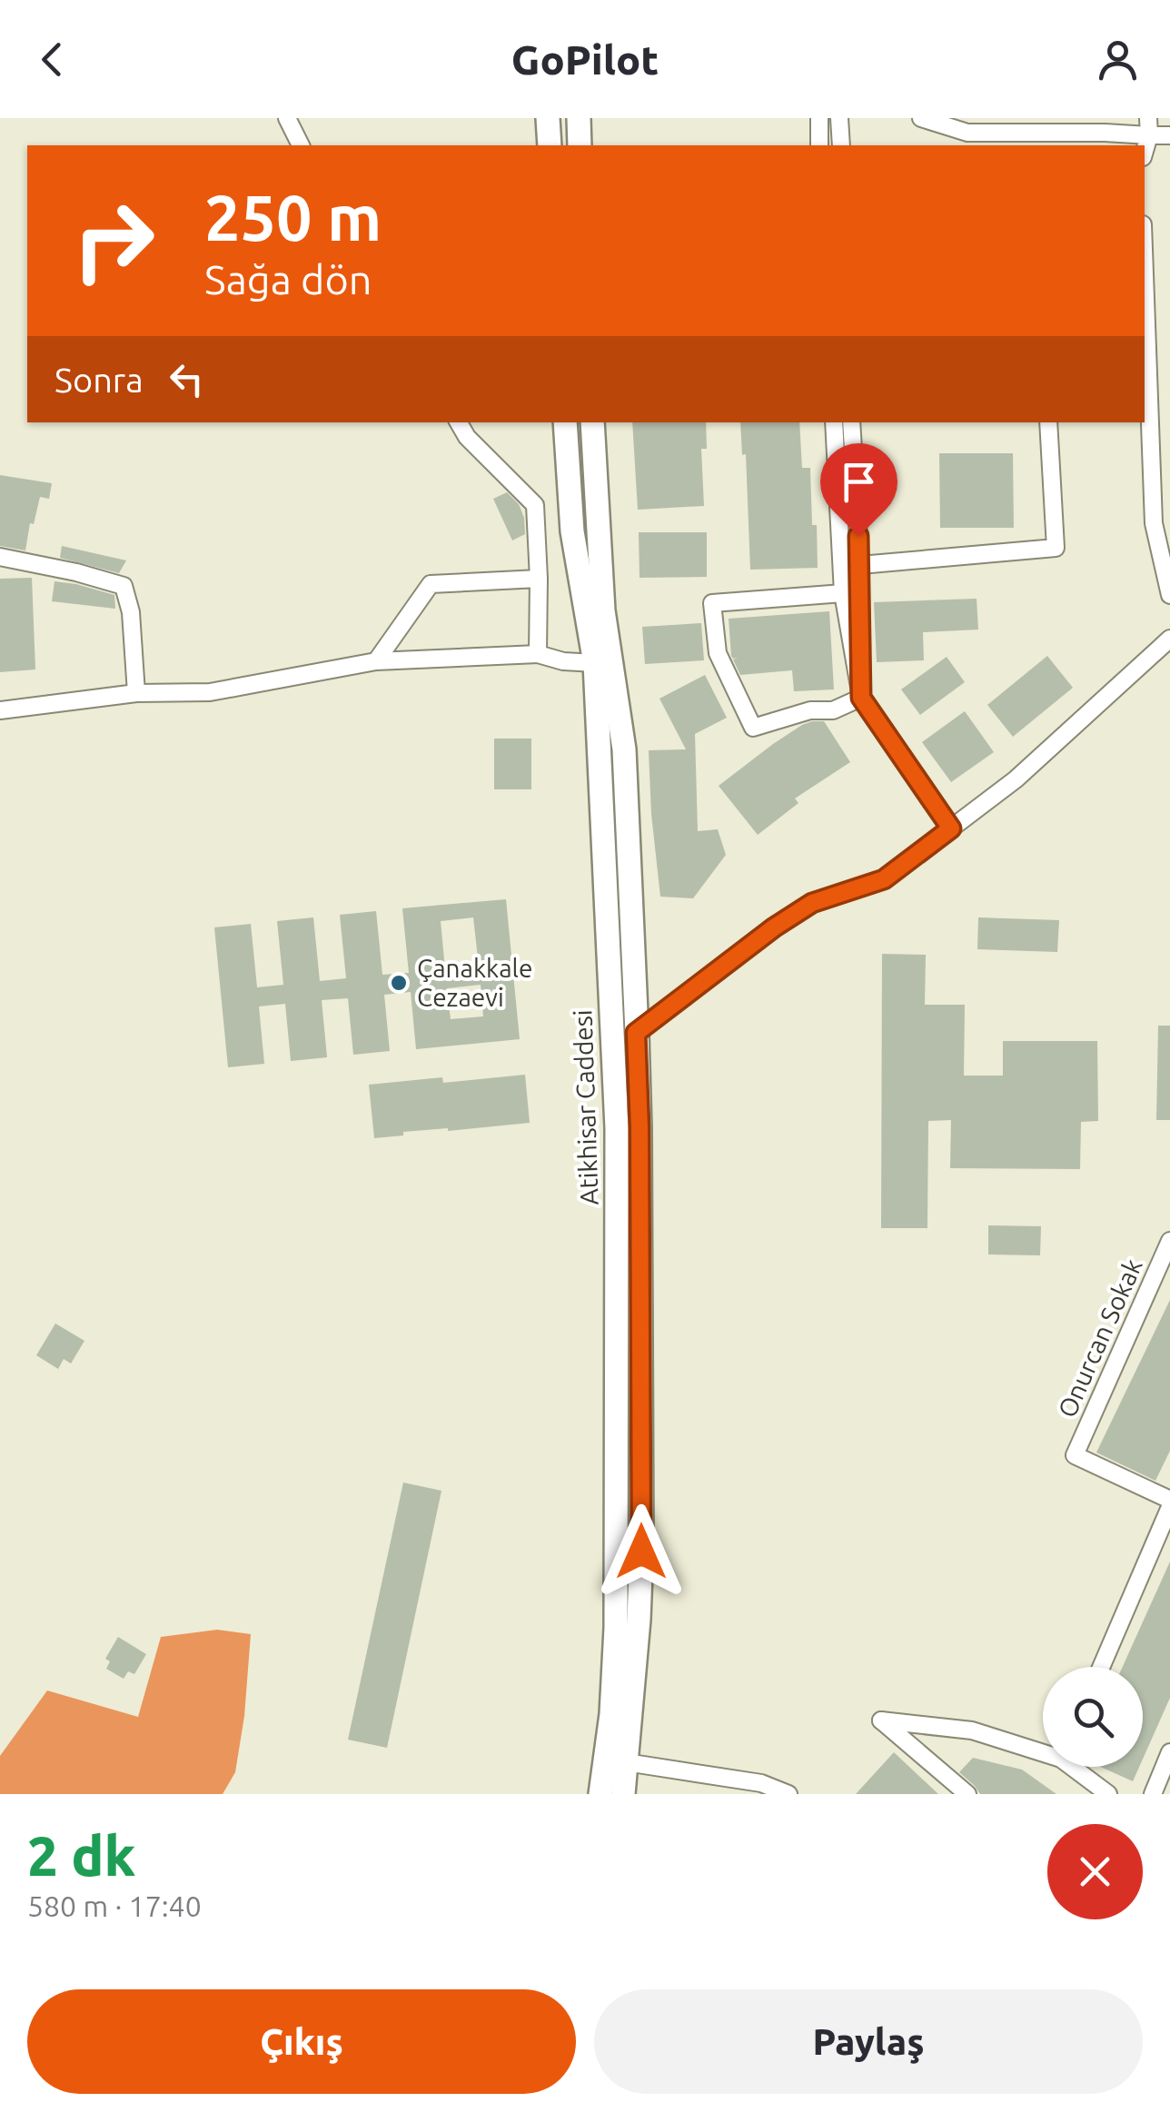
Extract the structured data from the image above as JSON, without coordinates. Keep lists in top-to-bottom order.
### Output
{
  "streets": {
    "highway": ["Atikhisar Caddesi"],
    "street": ["Onurcan Sokak"]
  },
  "places": ["Çanakkale Cezaevi"],
  "page": {
    "header": "GoPilot",
    "turn": ["250 m", "Sağa dön"],
    "then": "Sonra",
    "heading": ["2 dk", "580 m · 17:40"],
    "buttons": ["Çıkış", "Paylaş"]
  }
}
